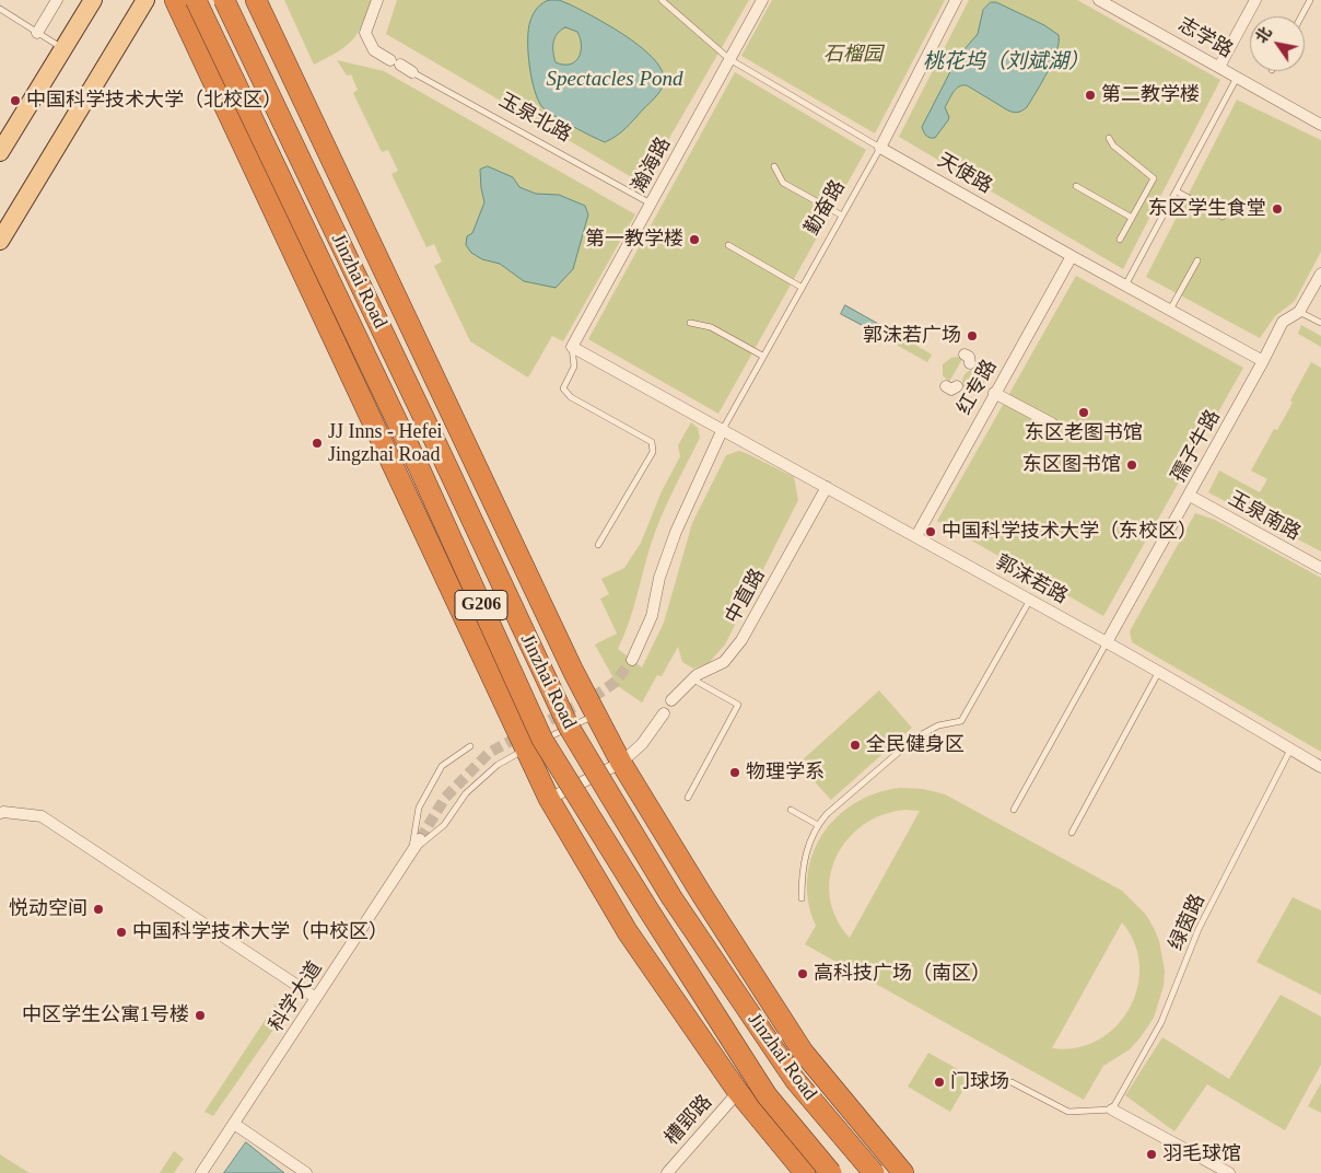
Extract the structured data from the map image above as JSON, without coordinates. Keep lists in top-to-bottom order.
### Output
{
  "streets": {
    "highway": ["Jinzhai Road", "G206"],
    "street": [
      "志学路",
      "玉泉北路",
      "瀚海路",
      "天使路",
      "勤奋路",
      "红专路",
      "孺子牛路",
      "玉泉南路",
      "郭沫若路",
      "中直路",
      "科学大道",
      "槽郢路"
    ],
    "lane": ["绿茵路"]
  },
  "crossings": [
    ["玉泉北路", "瀚海路"],
    ["瀚海路", "天使路"],
    ["瀚海路", "郭沫若路"],
    ["天使路", "勤奋路"],
    ["天使路", "红专路"],
    ["天使路", "孺子牛路"],
    ["勤奋路", "郭沫若路"],
    ["红专路", "郭沫若路"],
    ["孺子牛路", "玉泉南路"],
    ["孺子牛路", "郭沫若路"],
    ["郭沫若路", "中直路"],
    ["郭沫若路", "绿茵路"]
  ],
  "water": ["桃花坞（刘斌湖）", "Spectacles Pond"],
  "parks": ["石榴园"],
  "places": [
    "第二教学楼",
    "中国科学技术大学（北校区）",
    "东区学生食堂",
    "第一教学楼",
    "郭沫若广场",
    "东区老图书馆",
    "JJ Inns - Hefei Jingzhai Road",
    "东区图书馆",
    "中国科学技术大学（东校区）",
    "全民健身区",
    "物理学系",
    "悦动空间",
    "中国科学技术大学（中校区）",
    "高科技广场（南区）",
    "中区学生公寓1号楼",
    "门球场",
    "羽毛球馆"
  ],
  "north": "top left"
}
